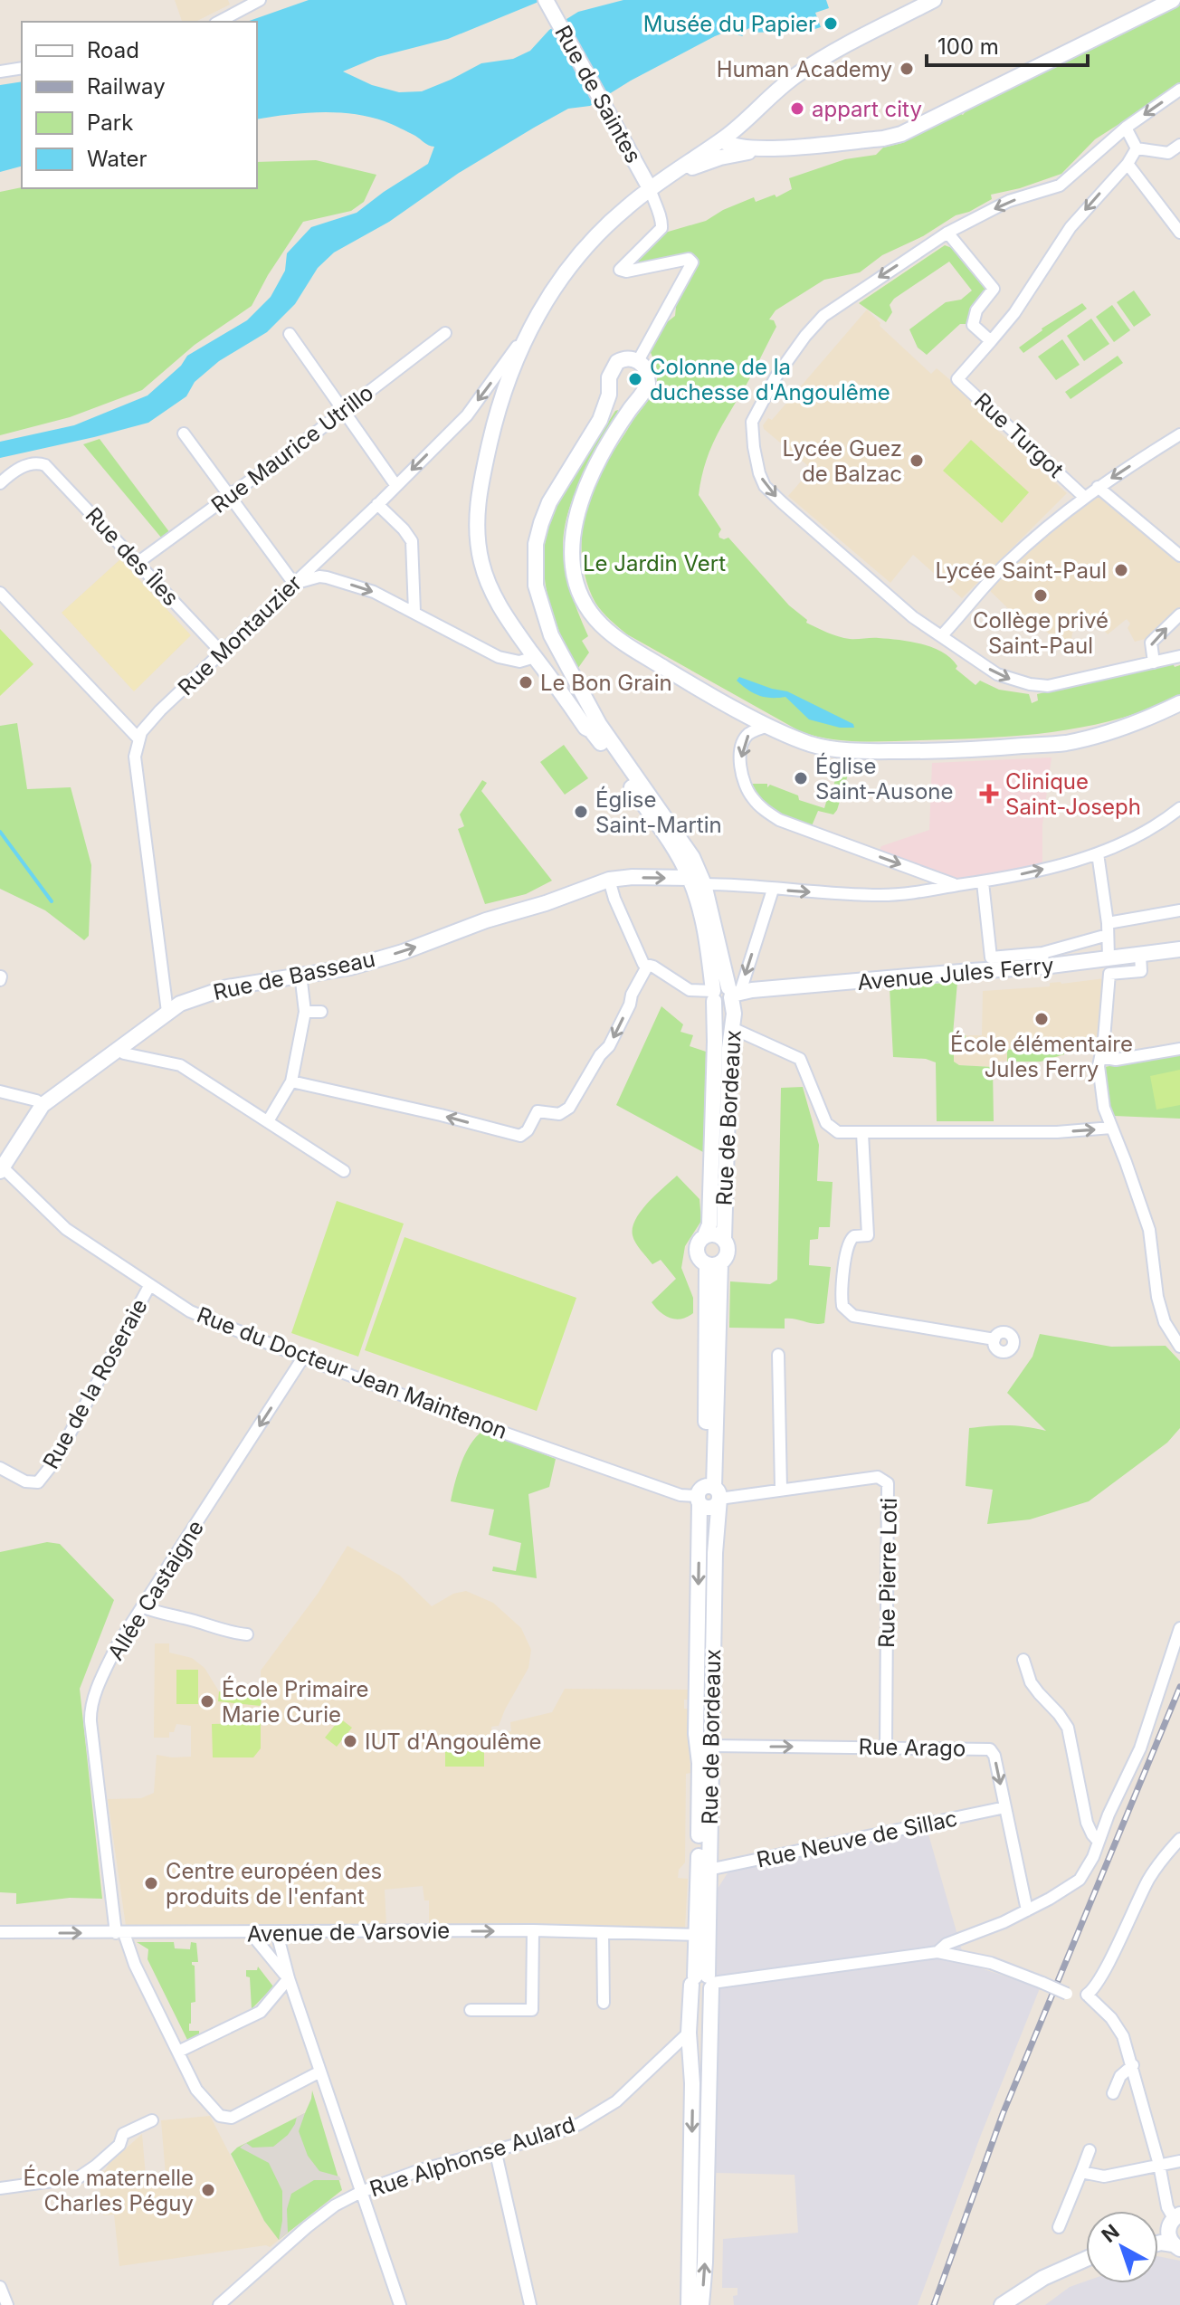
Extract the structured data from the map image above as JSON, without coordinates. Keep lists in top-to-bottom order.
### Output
{
  "streets": {
    "main road": [
      "Rue de Saintes",
      "Avenue Jules Ferry",
      "Rue de Basseau",
      "Rue de Bordeaux"
    ],
    "street": [
      "Rue Turgot",
      "Rue Maurice Utrillo",
      "Rue des Îles",
      "Rue Montauzier",
      "Rue du Docteur Jean Maintenon",
      "Rue de la Roseraie",
      "Rue Pierre Loti",
      "Allée Castaigne",
      "Rue Arago",
      "Rue Neuve de Sillac",
      "Avenue de Varsovie",
      "Rue Alphonse Aulard"
    ]
  },
  "crossings": [
    ["Rue de Saintes", "Rue de Bordeaux"],
    ["Rue Maurice Utrillo", "Rue des Îles"],
    ["Rue des Îles", "Rue Montauzier"],
    ["Rue Montauzier", "Rue de Bordeaux"],
    ["Avenue Jules Ferry", "Rue de Bordeaux"],
    ["Rue de Basseau", "Rue de Bordeaux"],
    ["Rue de Basseau", "Rue du Docteur Jean Maintenon"],
    ["Rue de Bordeaux", "Rue du Docteur Jean Maintenon"],
    ["Rue de Bordeaux", "Rue Pierre Loti"],
    ["Rue de Bordeaux", "Rue Arago"],
    ["Rue de Bordeaux", "Rue Neuve de Sillac"],
    ["Rue de Bordeaux", "Avenue de Varsovie"],
    ["Rue de Bordeaux", "Rue Alphonse Aulard"],
    ["Rue du Docteur Jean Maintenon", "Rue de la Roseraie"],
    ["Rue du Docteur Jean Maintenon", "Rue Pierre Loti"],
    ["Rue du Docteur Jean Maintenon", "Allée Castaigne"],
    ["Rue Pierre Loti", "Rue Arago"],
    ["Allée Castaigne", "Avenue de Varsovie"],
    ["Rue Arago", "Rue Neuve de Sillac"]
  ],
  "one_way": [
    "Rue Montauzier",
    "Rue de Basseau",
    "Rue Arago",
    "Avenue de Varsovie"
  ],
  "parks": ["Le Jardin Vert"],
  "places": {
    "other": [
      "Musée du Papier",
      "Human Academy",
      "appart city",
      "Colonne de la duchesse d'Angoulême",
      "Lycée Guez de Balzac",
      "Lycée Saint-Paul",
      "Collège privé Saint-Paul",
      "Le Bon Grain",
      "Église Saint-Ausone",
      "Église Saint-Martin",
      "École élémentaire Jules Ferry",
      "École Primaire Marie Curie",
      "IUT d'Angoulême",
      "Centre européen des produits de l'enfant",
      "École maternelle Charles Péguy"
    ],
    "health": ["Clinique Saint-Joseph"]
  },
  "legend": [
    "Road",
    "Railway",
    "Park",
    "Water"
  ],
  "scale_bar": "100 m",
  "north": "top left"
}
